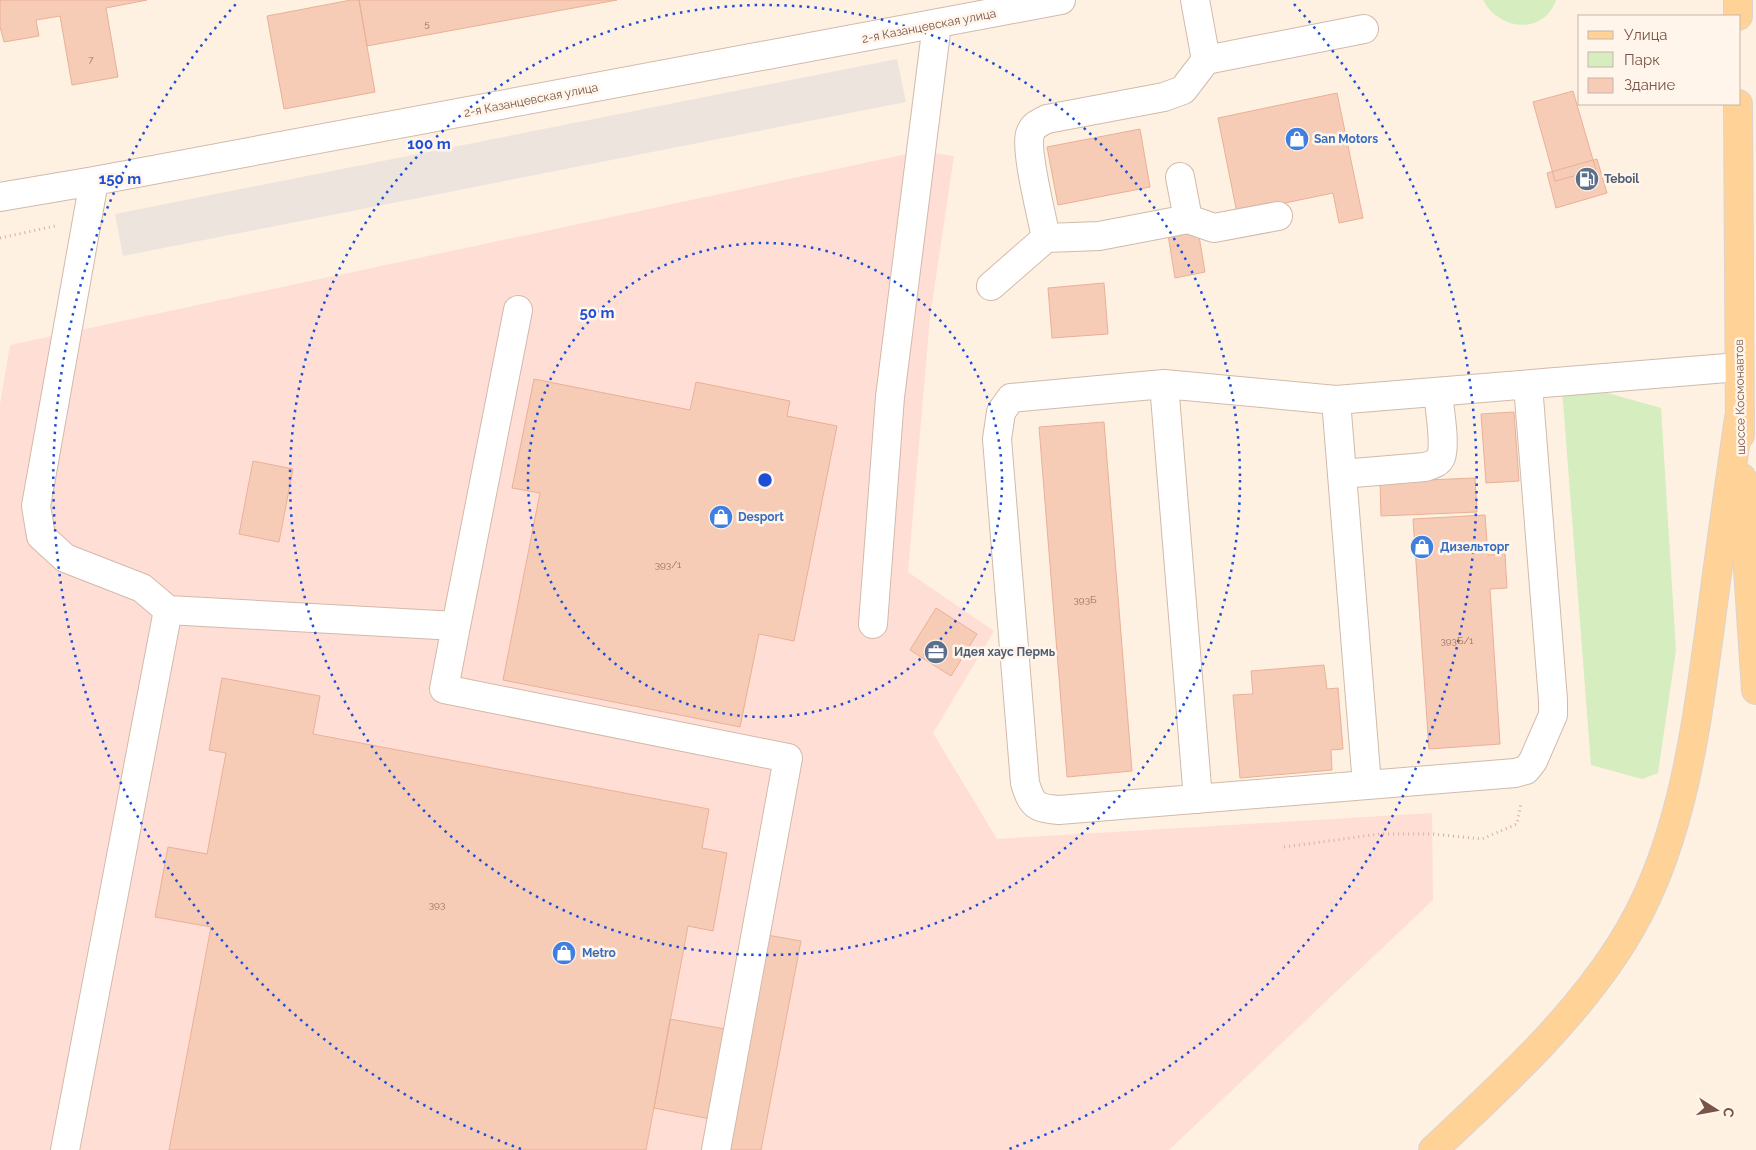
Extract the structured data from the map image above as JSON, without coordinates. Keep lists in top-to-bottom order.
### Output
{
  "streets": {
    "main road": ["шоссе Космонавтов"],
    "street": ["2-я Казанцевская улица"]
  },
  "places": {
    "shop": [
      "San Motors",
      "Desport",
      "Дизельторг",
      "Metro"
    ],
    "fuel station": ["Teboil"],
    "office": ["Идея хаус Пермь"]
  },
  "house_numbers": [
    "5",
    "7",
    "393/1",
    "393Б",
    "393Б/1",
    "393"
  ],
  "legend": ["Улица", "Парк", "Здание"],
  "north": "right",
  "rings": ["100 m", "150 m", "50 m"]
}
